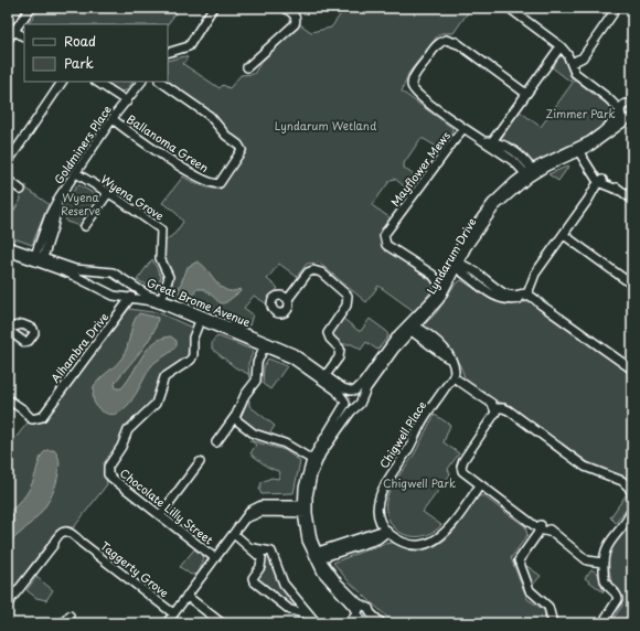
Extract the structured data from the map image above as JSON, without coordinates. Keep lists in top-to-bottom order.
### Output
{
  "streets": {
    "street": [
      "Ballanoma Green",
      "Goldminers Place",
      "Mayflower Mews",
      "Wyena Grove",
      "Lyndarum Drive",
      "Great Brome Avenue",
      "Alhambra Drive",
      "Chigwell Place",
      "Chocolate Lilly Street",
      "Taggerty Grove"
    ]
  },
  "crossings": [
    ["Ballanoma Green", "Goldminers Place"],
    ["Goldminers Place", "Wyena Grove"],
    ["Goldminers Place", "Great Brome Avenue"],
    ["Mayflower Mews", "Lyndarum Drive"],
    ["Wyena Grove", "Great Brome Avenue"],
    ["Lyndarum Drive", "Great Brome Avenue"],
    ["Great Brome Avenue", "Alhambra Drive"],
    ["Great Brome Avenue", "Chocolate Lilly Street"]
  ],
  "parks": [
    "Zimmer Park",
    "Lyndarum Wetland",
    "Wyena Reserve",
    "Chigwell Park"
  ],
  "legend": ["Road", "Park"]
}
